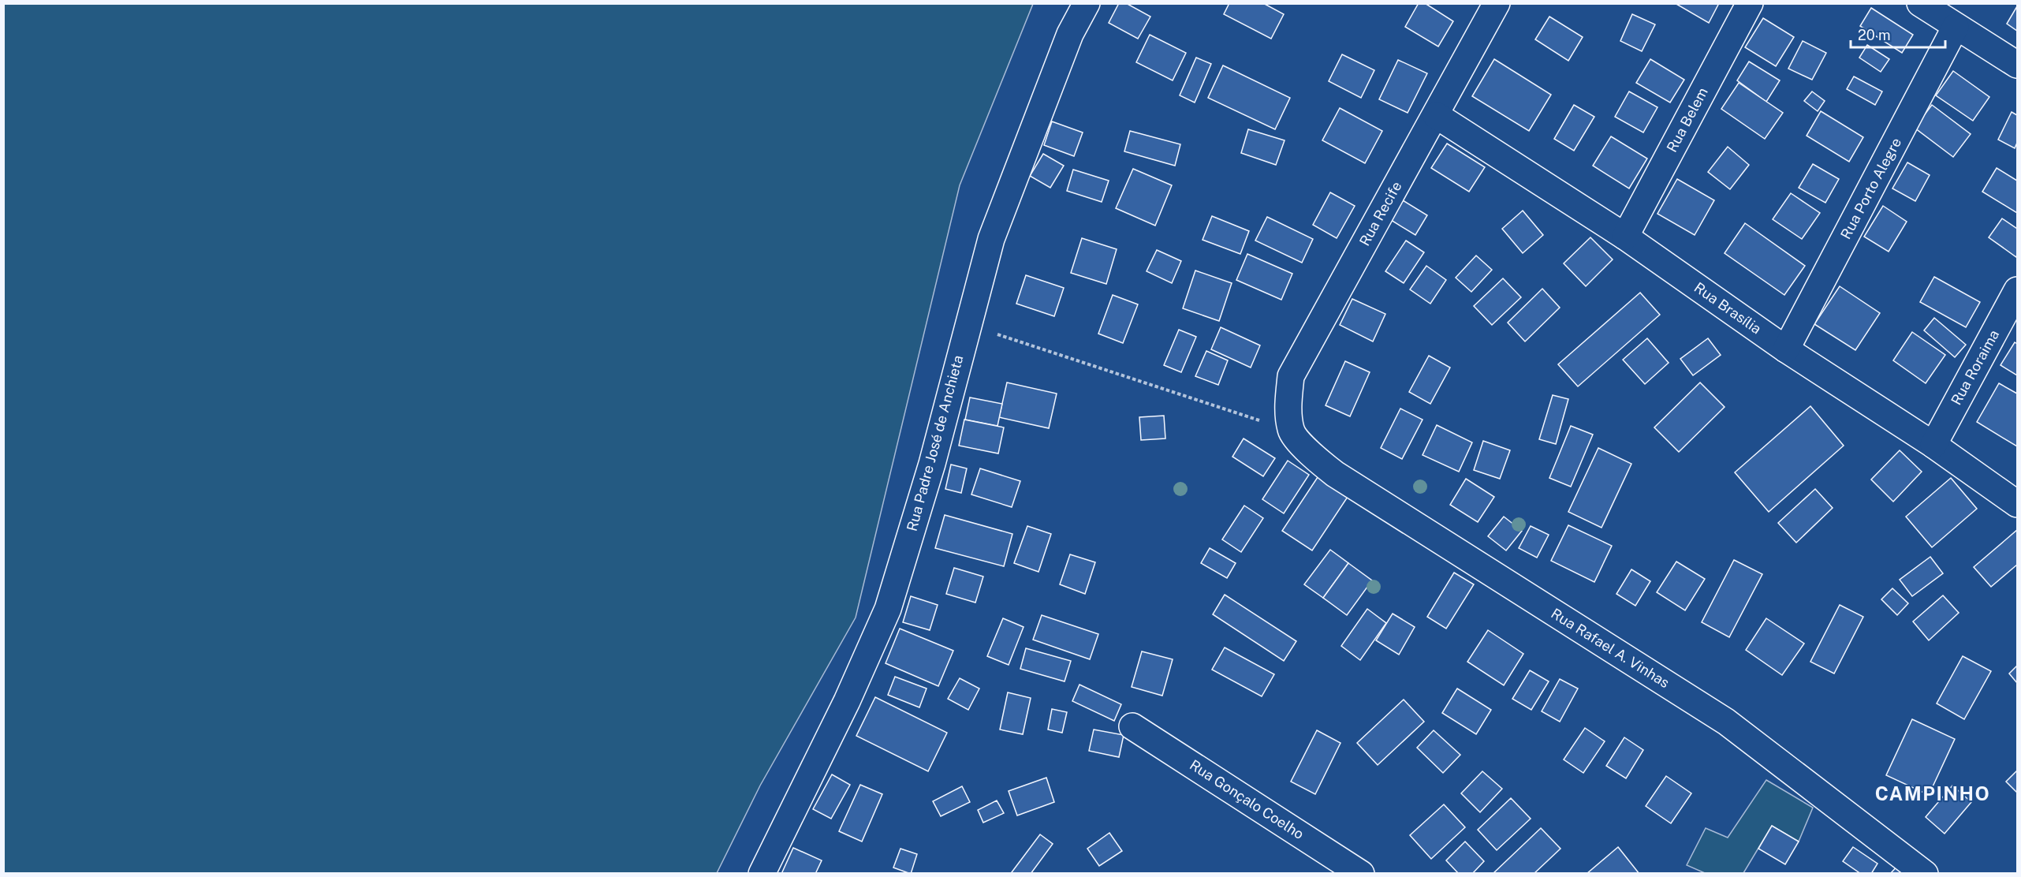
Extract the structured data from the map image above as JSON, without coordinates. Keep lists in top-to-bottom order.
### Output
{
  "streets": {
    "street": [
      "Rua Belem",
      "Rua Porto Alegre",
      "Rua Recife",
      "Rua Brasília",
      "Rua Roraima",
      "Rua Padre José de Anchieta",
      "Rua Rafael A. Vinhas",
      "Rua Gonçalo Coelho"
    ]
  },
  "crossings": [
    ["Rua Belem", "Rua Brasília"],
    ["Rua Porto Alegre", "Rua Brasília"],
    ["Rua Recife", "Rua Brasília"],
    ["Rua Recife", "Rua Rafael A. Vinhas"],
    ["Rua Brasília", "Rua Roraima"]
  ],
  "districts": ["CAMPINHO"],
  "scale_bar": "20 m"
}
